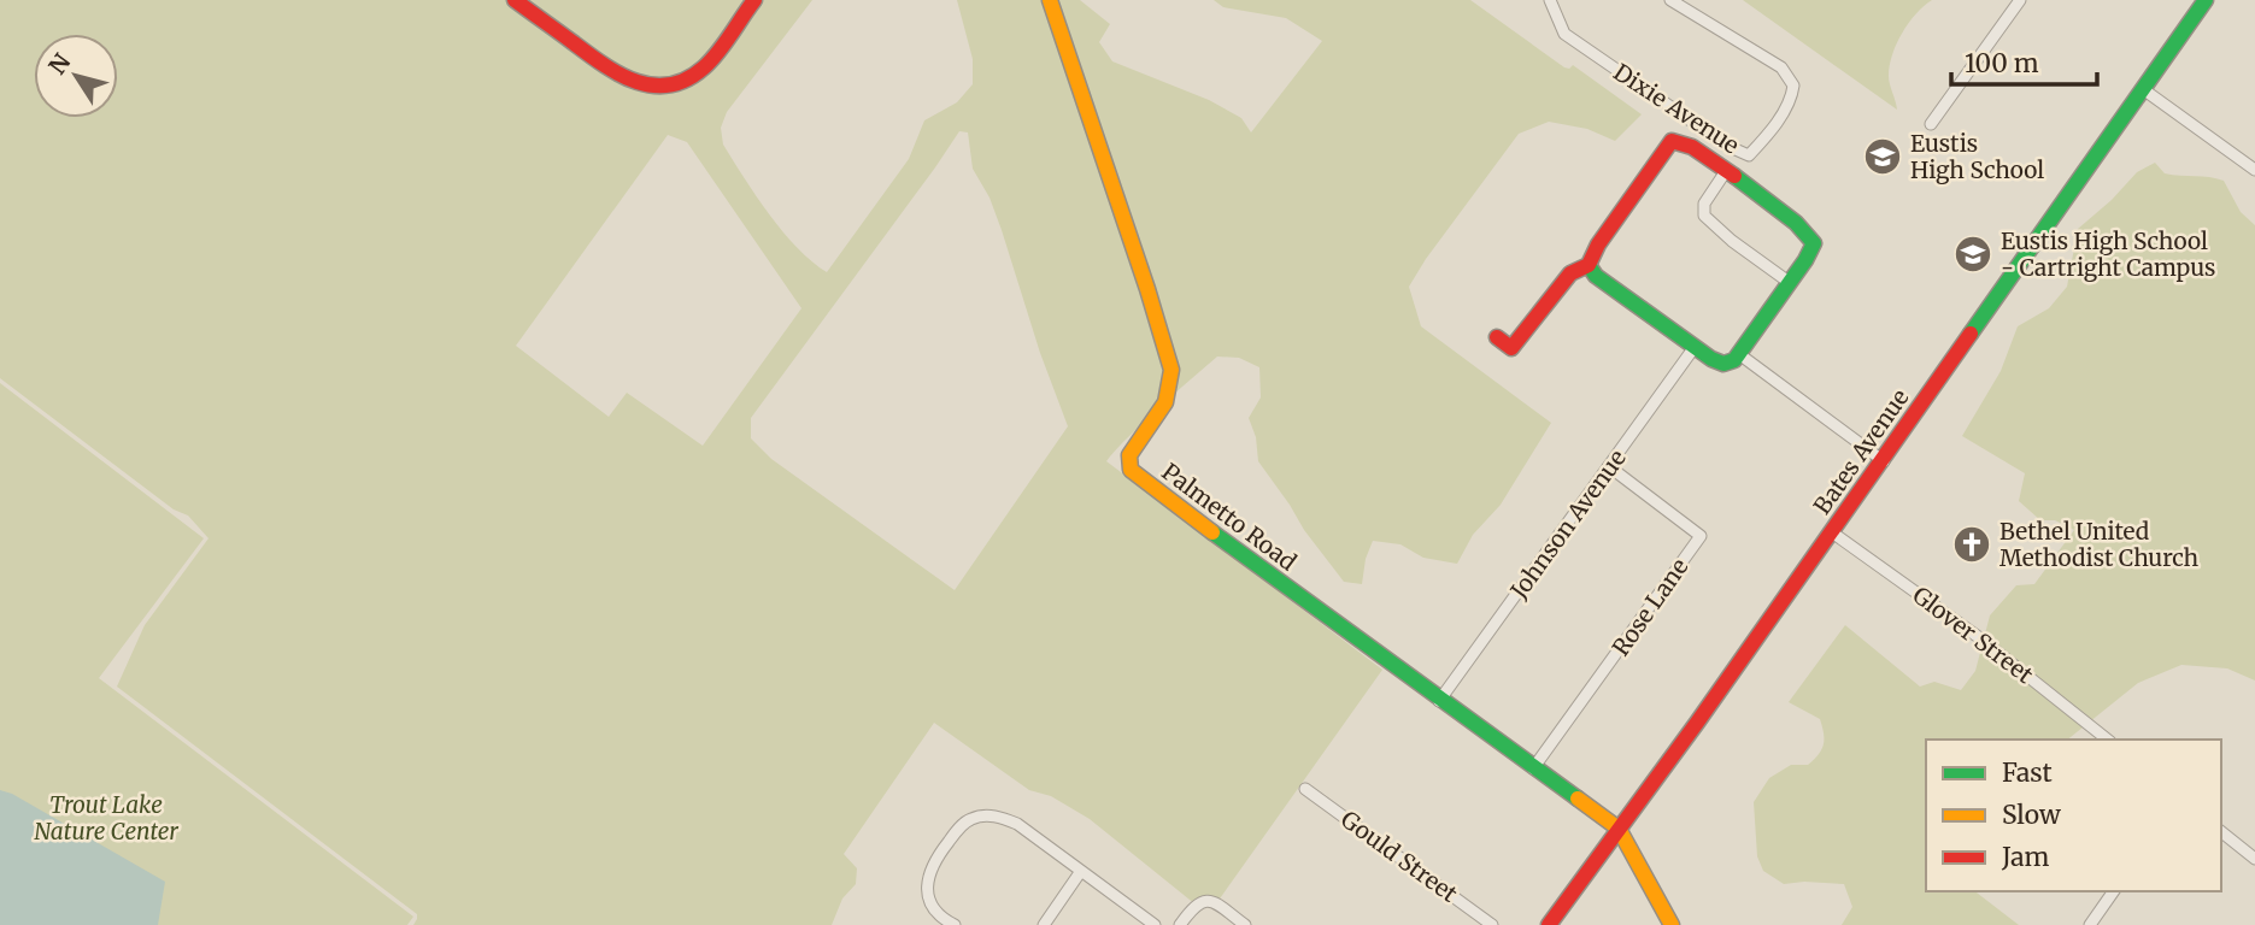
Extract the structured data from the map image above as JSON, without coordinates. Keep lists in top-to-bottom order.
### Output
{
  "streets": {
    "street": [
      "Dixie Avenue",
      "Bates Avenue",
      "Palmetto Road",
      "Johnson Avenue",
      "Rose Lane",
      "Glover Street",
      "Gould Street"
    ]
  },
  "crossings": [
    ["Bates Avenue", "Palmetto Road"],
    ["Bates Avenue", "Glover Street"],
    ["Palmetto Road", "Johnson Avenue"],
    ["Palmetto Road", "Rose Lane"],
    ["Johnson Avenue", "Rose Lane"]
  ],
  "parks": ["Trout Lake Nature Center"],
  "places": {
    "school or university": ["Eustis High School", "Eustis High School - Cartright Campus"],
    "church": ["Bethel United Methodist Church"]
  },
  "legend": ["Fast", "Slow", "Jam"],
  "scale_bar": "100 m",
  "north": "top left"
}
